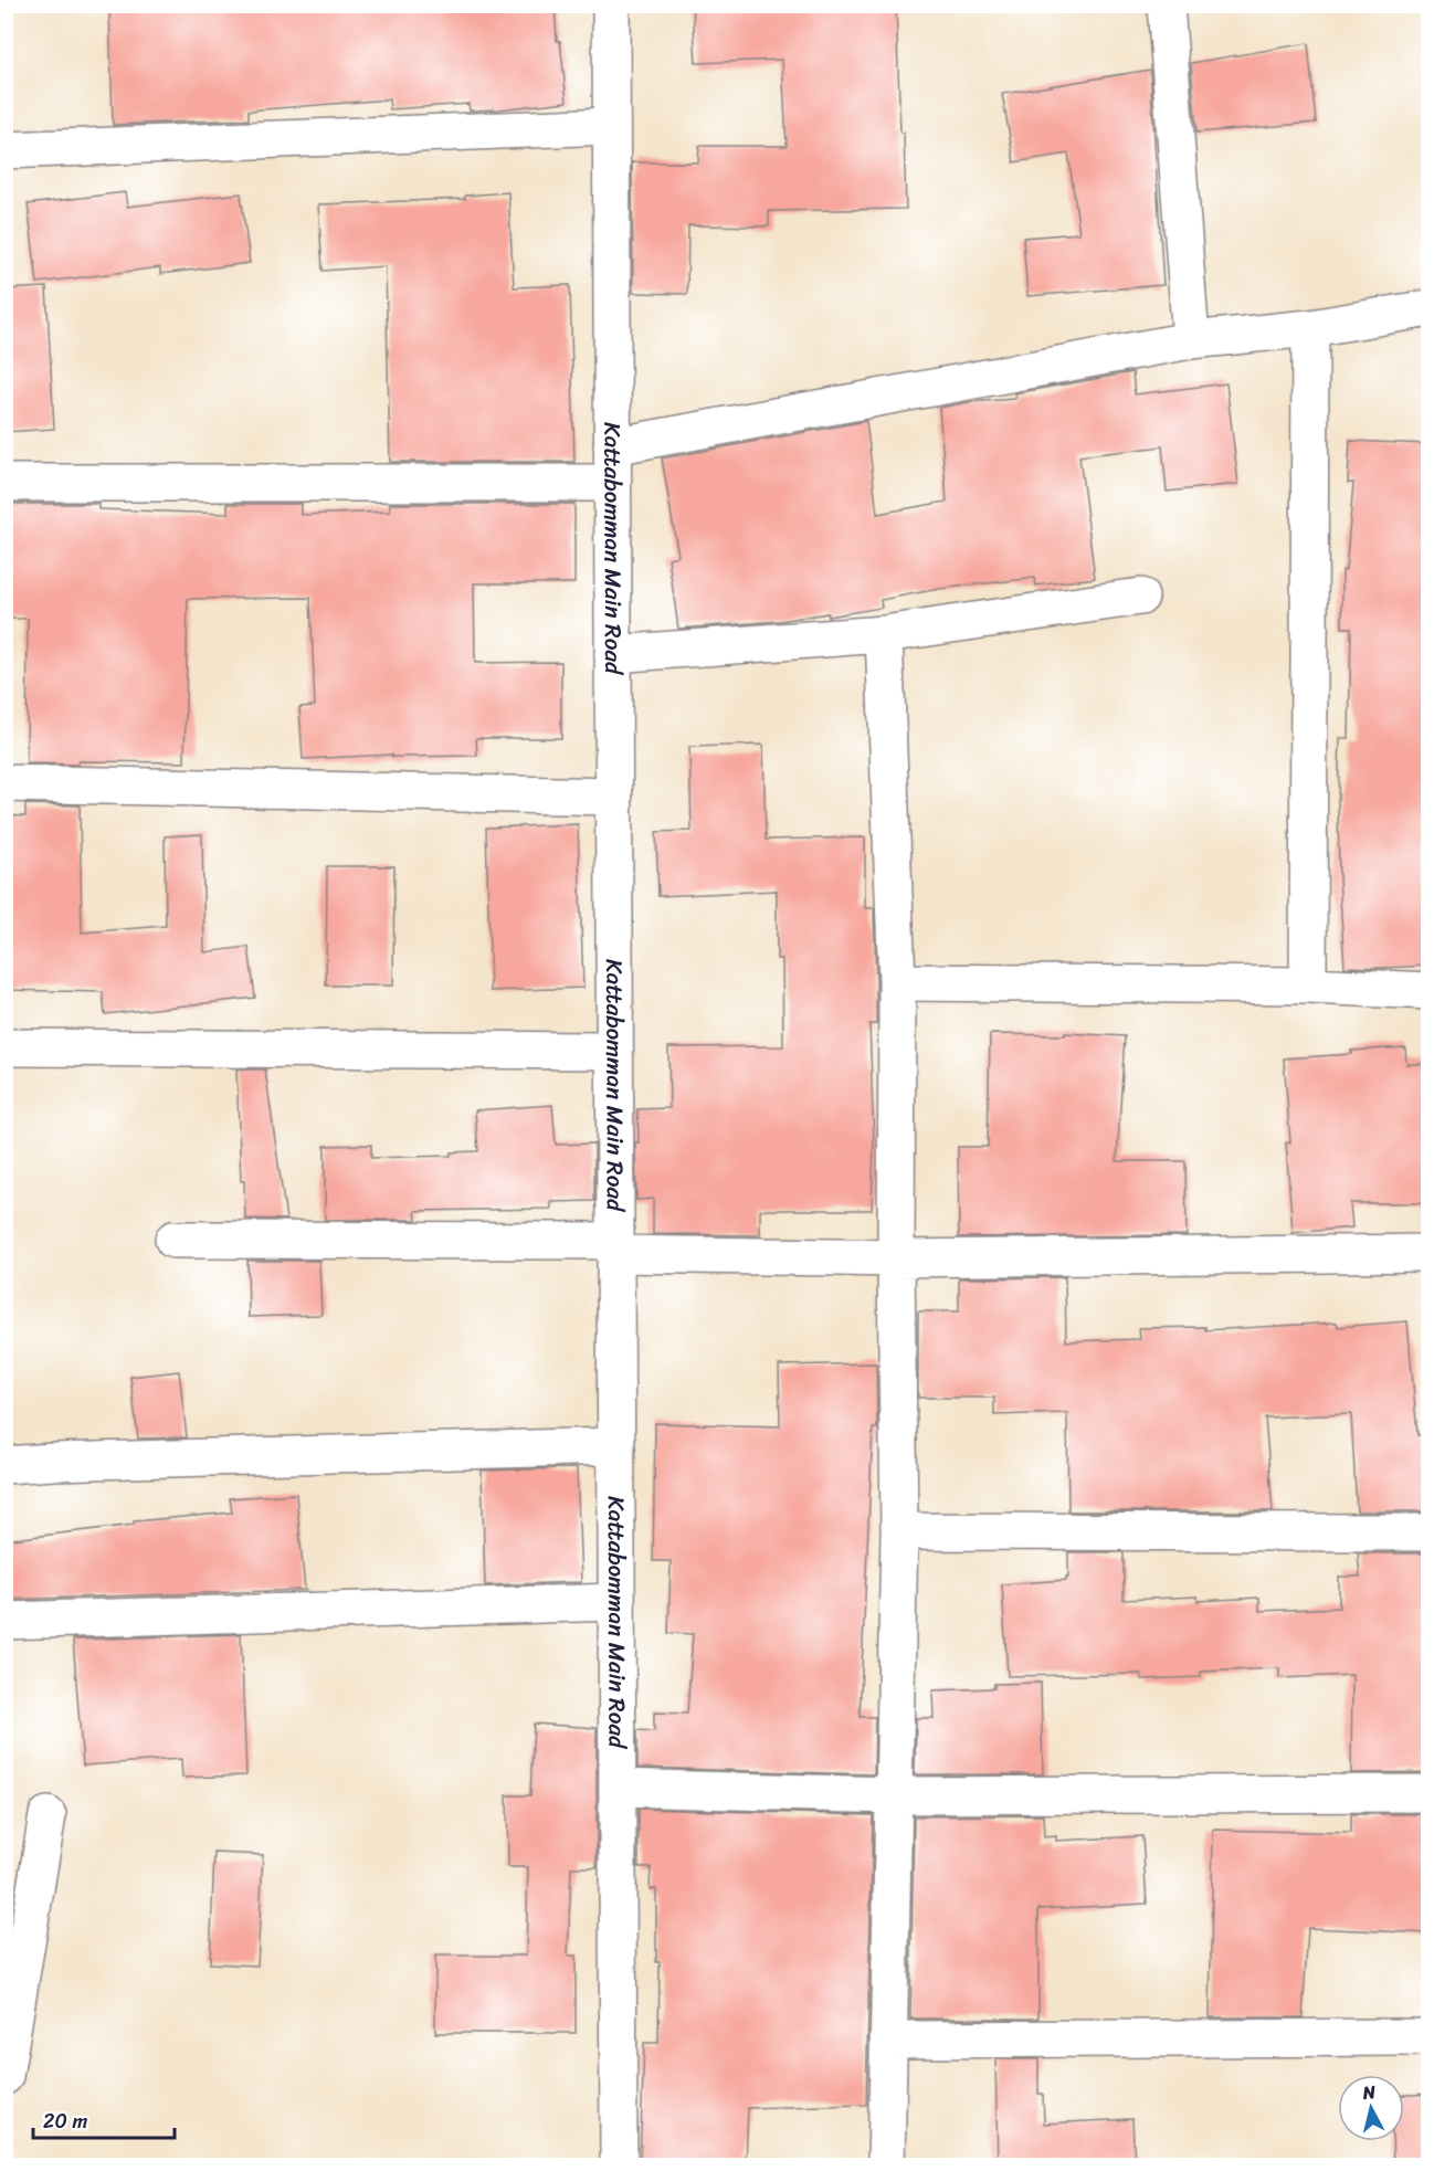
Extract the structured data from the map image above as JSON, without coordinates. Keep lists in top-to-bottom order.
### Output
{
  "streets": {
    "street": ["Kattabomman Main Road"]
  },
  "scale_bar": "20 m",
  "north": "top"
}
